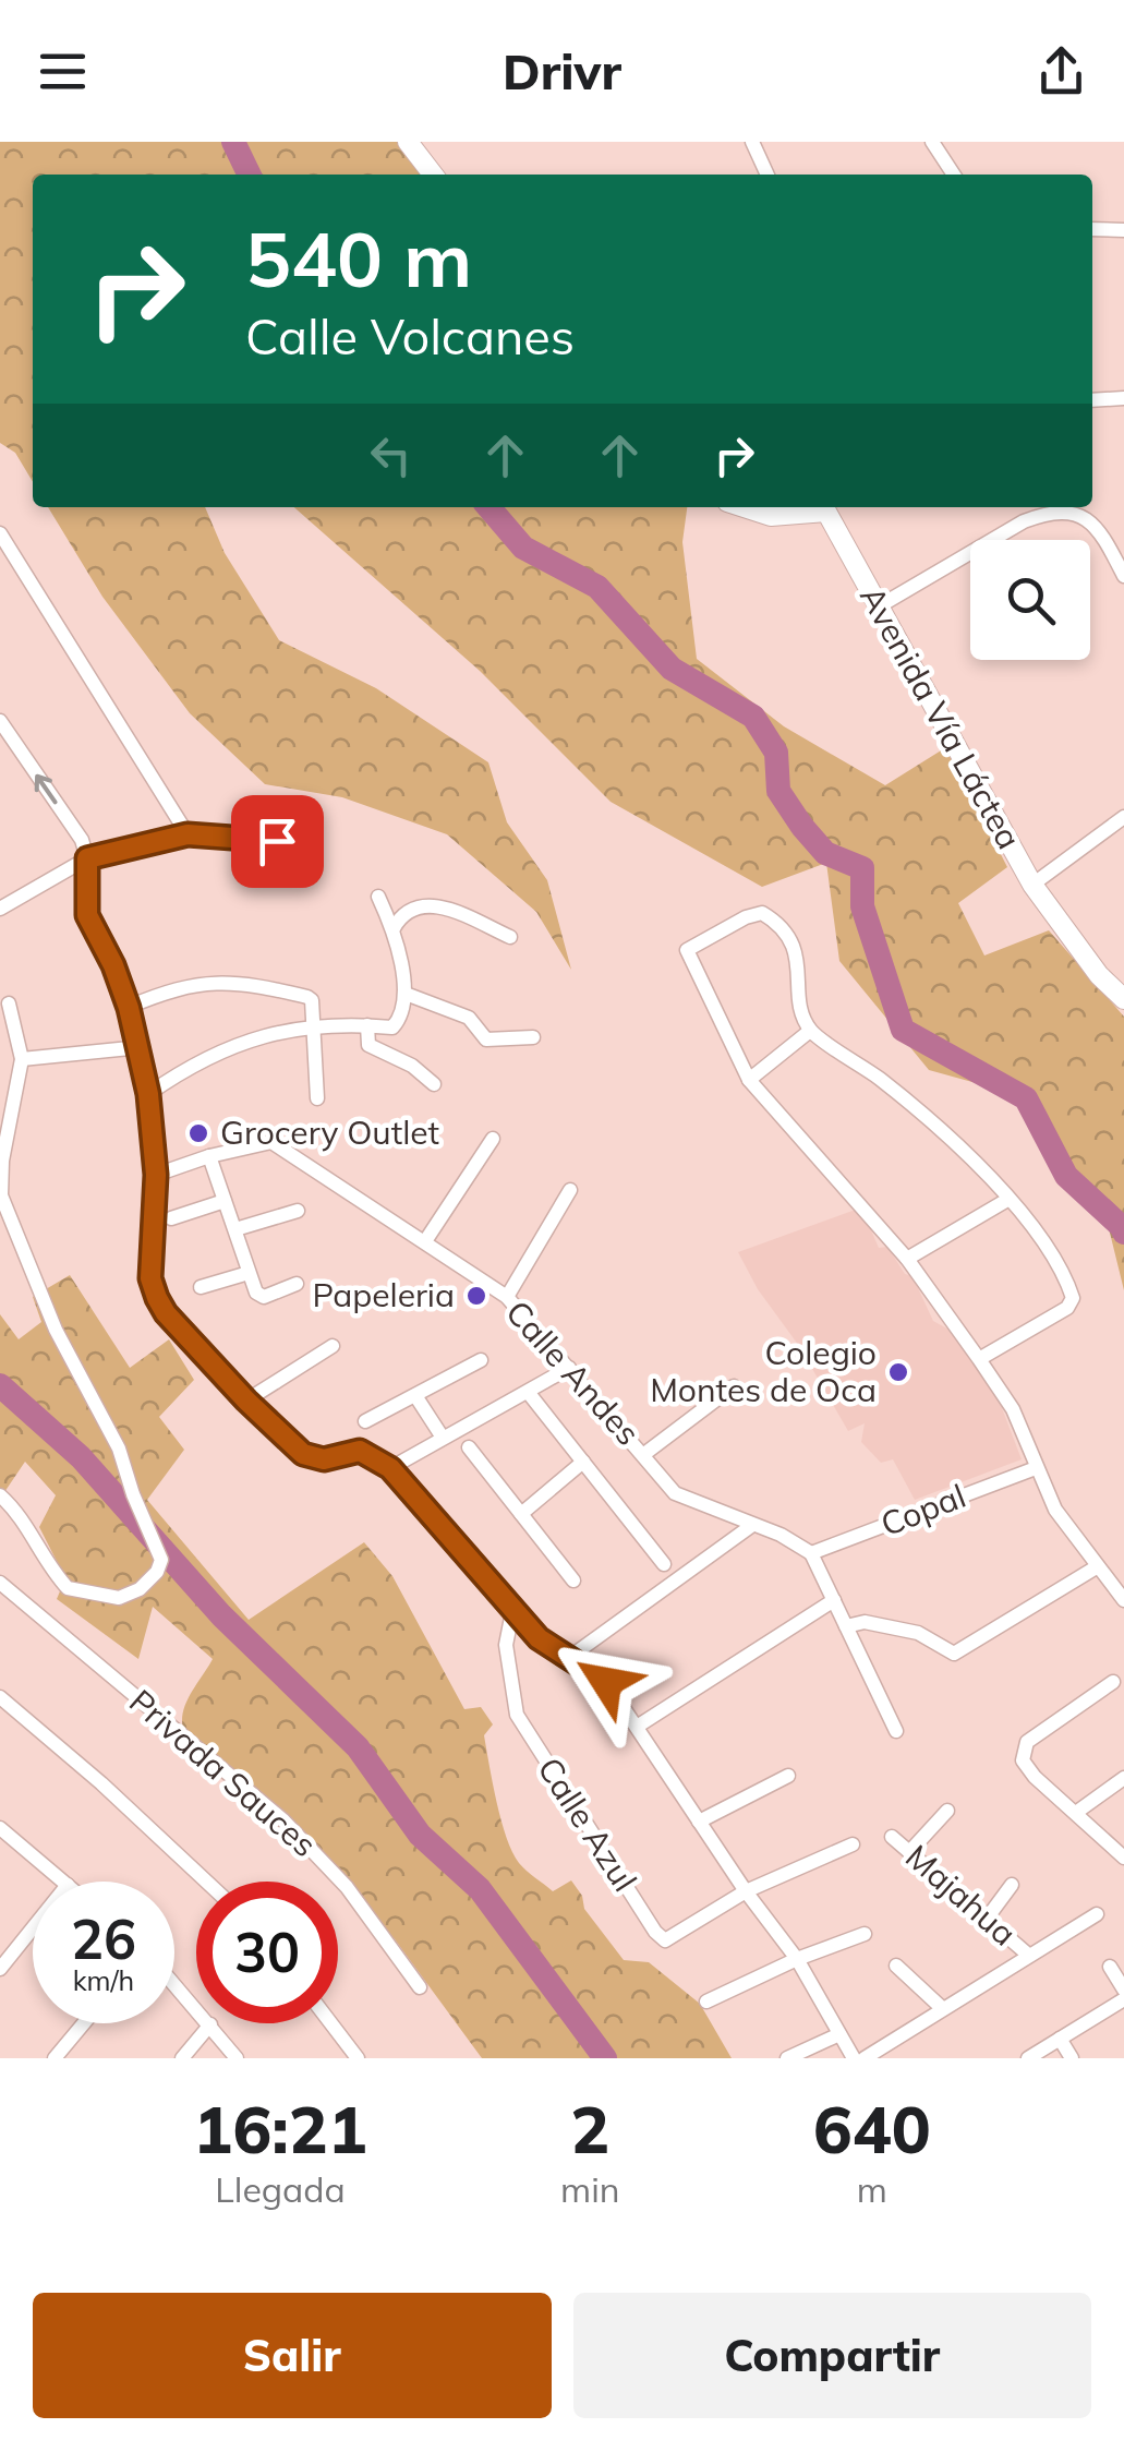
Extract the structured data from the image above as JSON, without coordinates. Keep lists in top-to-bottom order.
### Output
{
  "streets": {
    "street": [
      "Avenida Vía Láctea",
      "Calle Andes",
      "Copal",
      "Privada Sauces",
      "Calle Azul",
      "Majahua"
    ]
  },
  "crossings": [
    ["Calle Andes", "Copal"]
  ],
  "places": ["Grocery Outlet", "Papeleria", "Colegio Montes de Oca"],
  "page": {
    "header": "Drivr",
    "turn": ["540 m", "Calle Volcanes"],
    "speed": "26 km/h",
    "limit": "30",
    "eta": [
      "16:21",
      "Llegada",
      "2",
      "min",
      "640",
      "m"
    ],
    "buttons": ["Salir", "Compartir"]
  }
}
